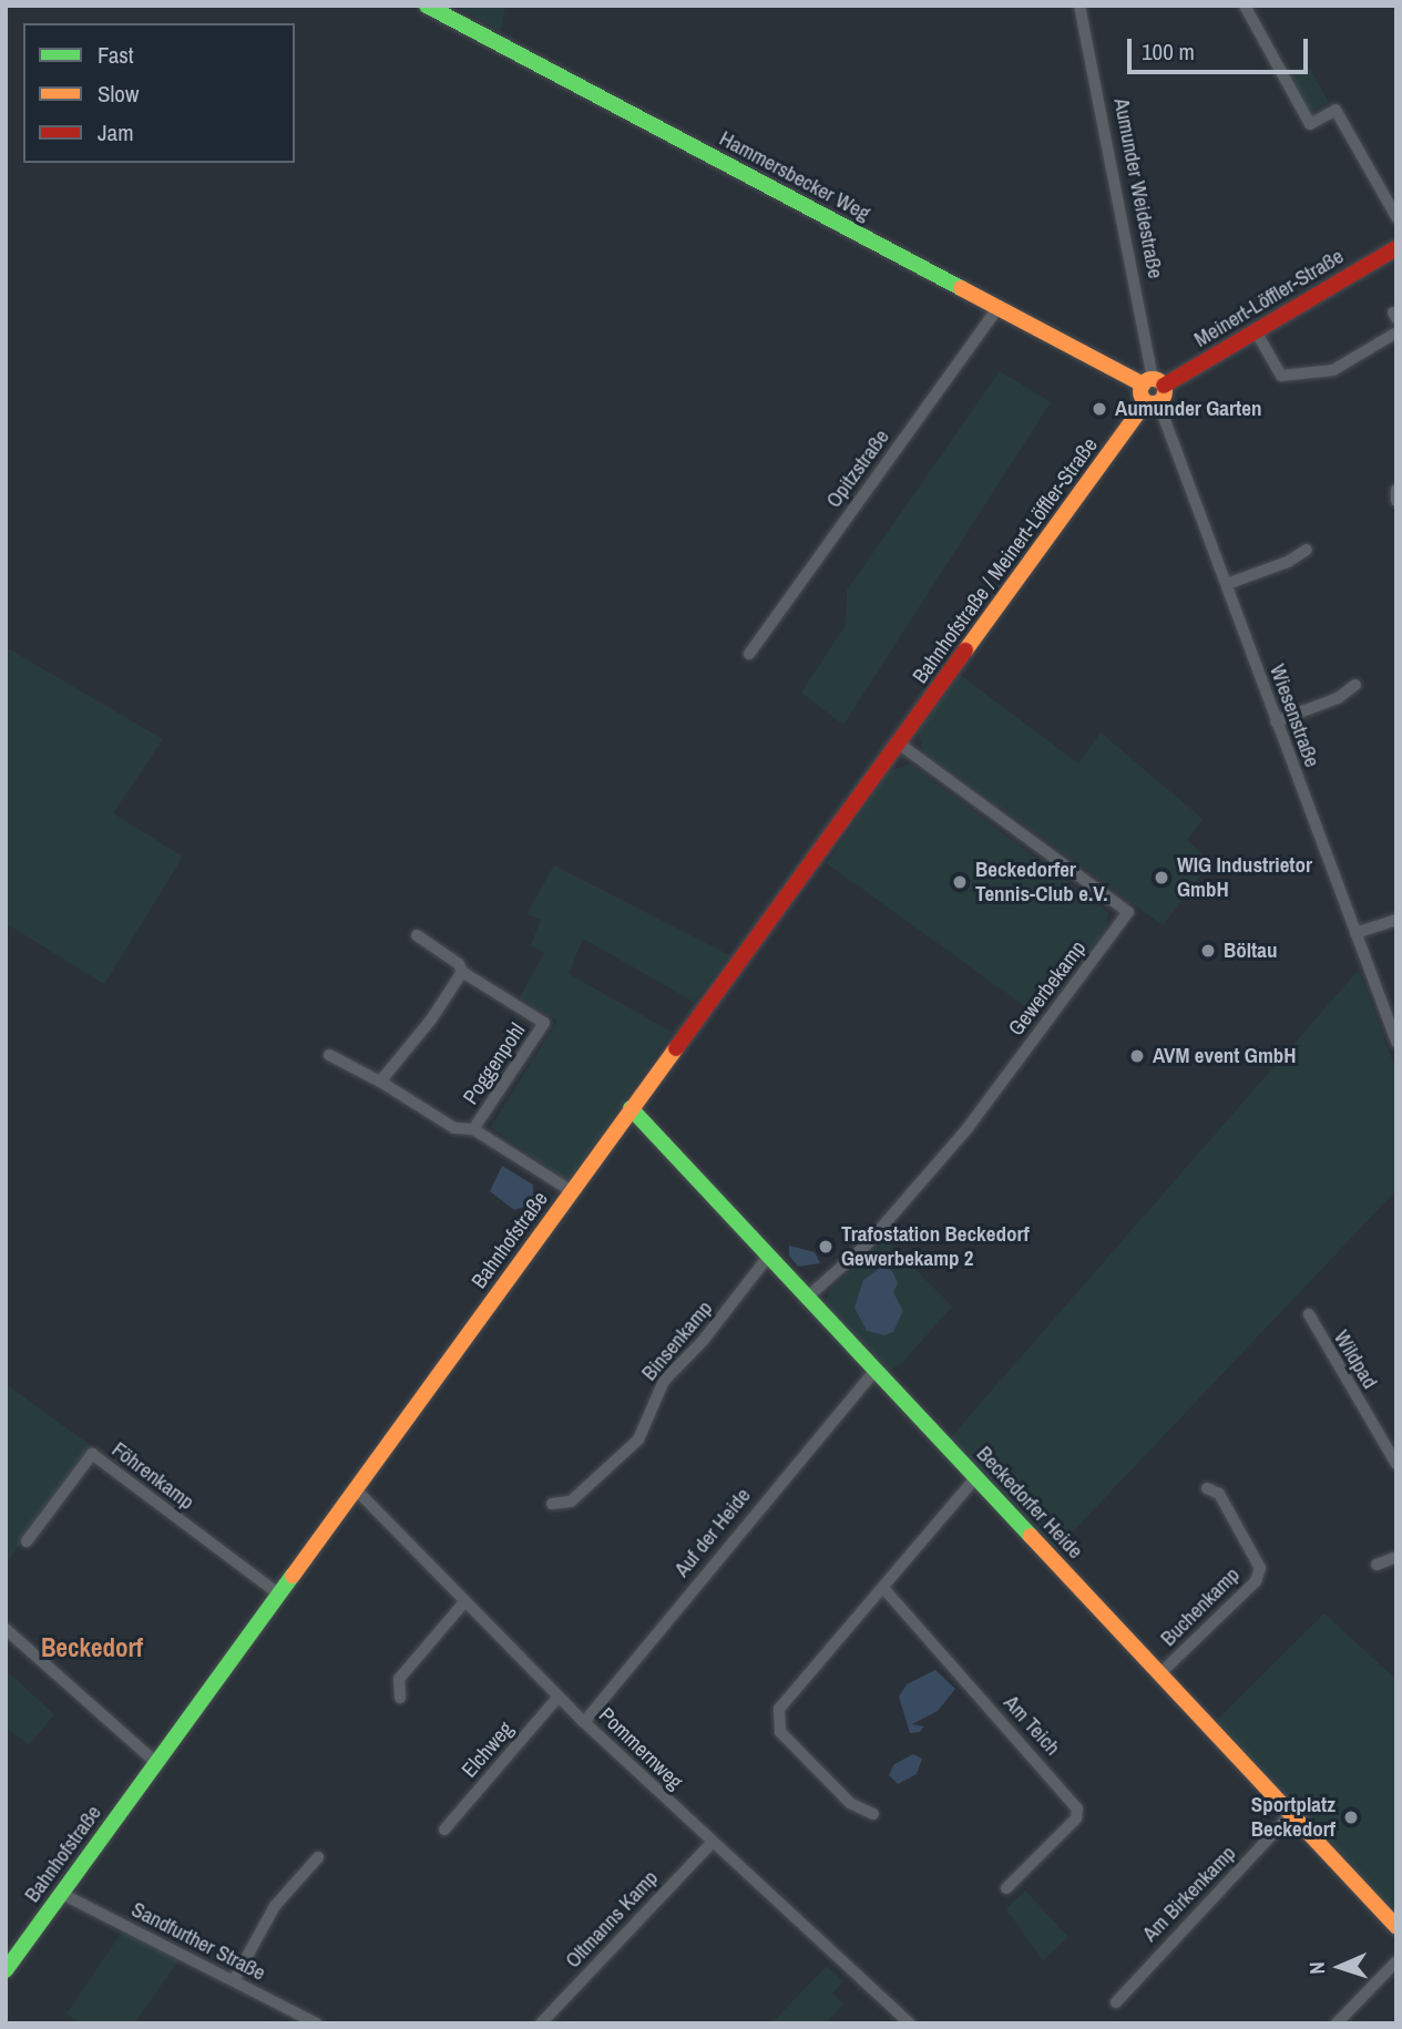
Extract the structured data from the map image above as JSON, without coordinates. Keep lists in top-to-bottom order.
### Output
{
  "streets": {
    "street": [
      "Hammersbecker Weg",
      "Aumunder Weidestraße",
      "Meinert-Löffler-Straße",
      "Opitzstraße",
      "Bahnhofstraße / Meinert-Löffler-Straße",
      "Wiesenstraße",
      "Gewerbekamp",
      "Poggenpohl",
      "Bahnhofstraße",
      "Binsenkamp",
      "Wildpad",
      "Föhrenkamp",
      "Beckedorfer Heide",
      "Auf der Heide",
      "Buchenkamp",
      "Am Teich",
      "Pommernweg",
      "Elchweg",
      "Am Birkenkamp",
      "Oltmanns Kamp",
      "Sandfurther Straße"
    ]
  },
  "crossings": [
    ["Hammersbecker Weg", "Aumunder Weidestraße"],
    ["Hammersbecker Weg", "Meinert-Löffler-Straße"],
    ["Hammersbecker Weg", "Opitzstraße"],
    ["Aumunder Weidestraße", "Meinert-Löffler-Straße"],
    ["Bahnhofstraße / Meinert-Löffler-Straße", "Wiesenstraße"],
    ["Bahnhofstraße / Meinert-Löffler-Straße", "Gewerbekamp"],
    ["Bahnhofstraße / Meinert-Löffler-Straße", "Bahnhofstraße"],
    ["Gewerbekamp", "Bahnhofstraße"],
    ["Gewerbekamp", "Beckedorfer Heide"],
    ["Poggenpohl", "Bahnhofstraße"],
    ["Bahnhofstraße", "Föhrenkamp"],
    ["Bahnhofstraße", "Beckedorfer Heide"],
    ["Bahnhofstraße", "Pommernweg"],
    ["Bahnhofstraße", "Sandfurther Straße"],
    ["Binsenkamp", "Beckedorfer Heide"],
    ["Beckedorfer Heide", "Auf der Heide"],
    ["Beckedorfer Heide", "Buchenkamp"],
    ["Beckedorfer Heide", "Am Birkenkamp"],
    ["Auf der Heide", "Pommernweg"],
    ["Pommernweg", "Elchweg"],
    ["Pommernweg", "Oltmanns Kamp"]
  ],
  "districts": ["Beckedorf"],
  "places": [
    "Aumunder Garten",
    "WIG Industrietor GmbH",
    "Beckedorfer Tennis-Club e.V.",
    "Böltau",
    "AVM event GmbH",
    "Trafostation Beckedorf Gewerbekamp 2",
    "Sportplatz Beckedorf"
  ],
  "legend": ["Fast", "Slow", "Jam"],
  "scale_bar": "100 m",
  "north": "left"
}
